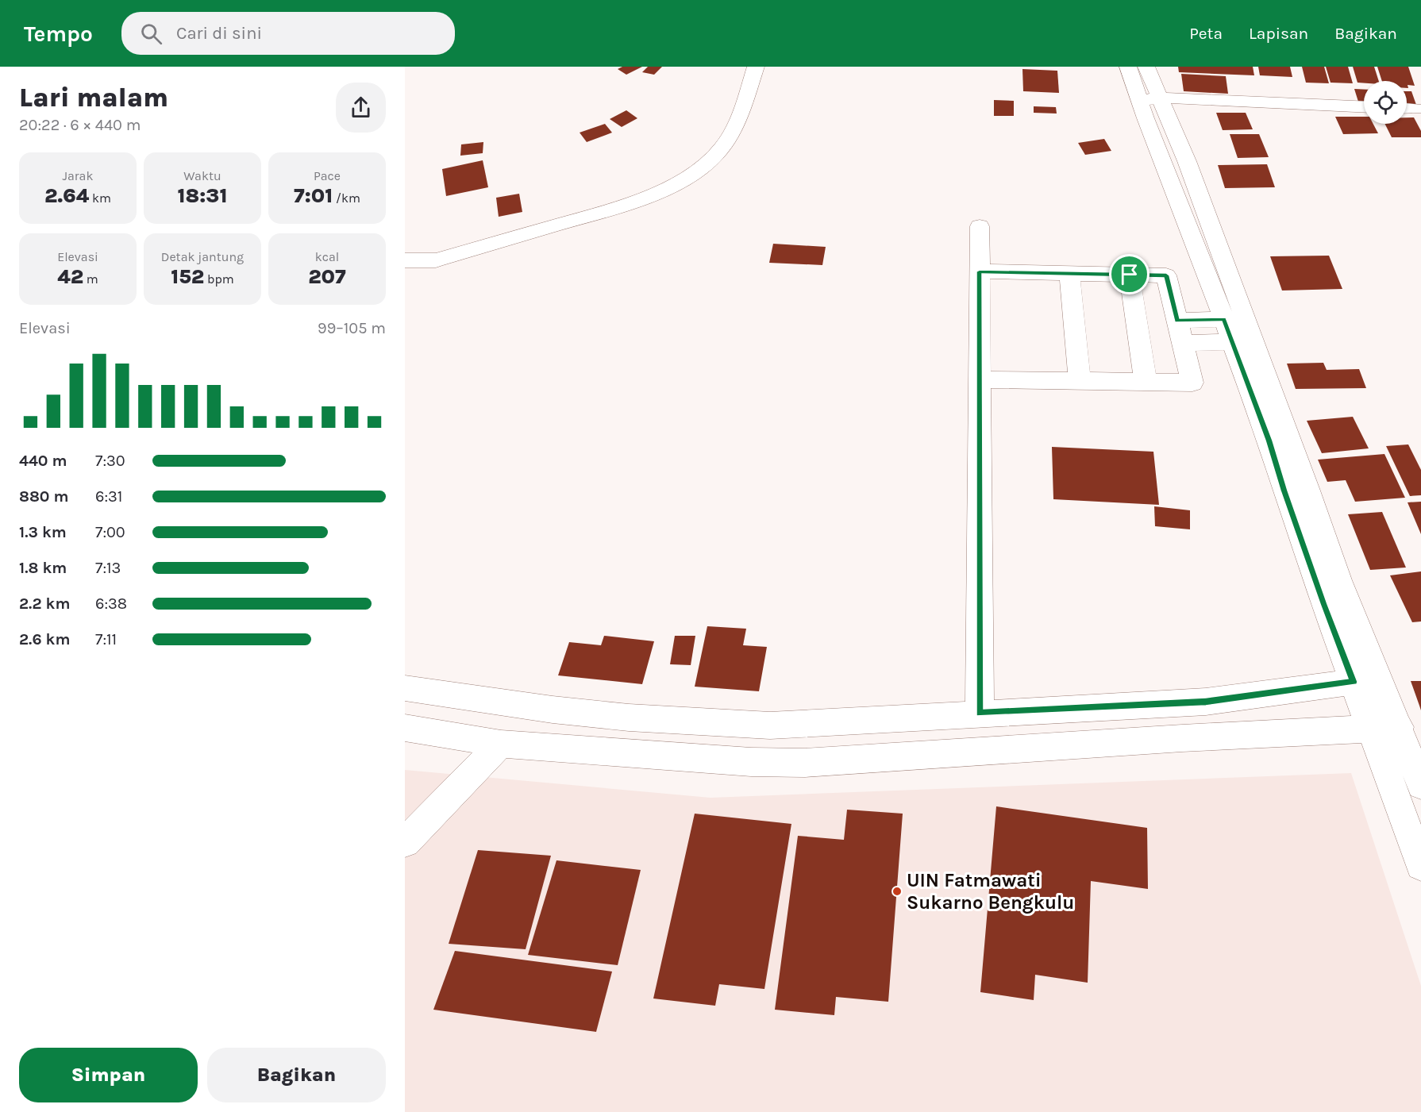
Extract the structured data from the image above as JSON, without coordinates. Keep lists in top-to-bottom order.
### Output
{
  "places": ["UIN Fatmawati Sukarno Bengkulu"],
  "page": {
    "header": "Tempo",
    "search": "Cari di sini",
    "nav": ["Peta", "Lapisan", "Bagikan"],
    "heading": ["Lari malam", "20:22 · 6 × 440 m"],
    "stats": [
      ["Jarak", "2.64 km"],
      ["Waktu", "18:31"],
      ["Pace", "7:01 /km"],
      ["Elevasi", "42 m"],
      ["Detak jantung", "152 bpm"],
      ["kcal", "207"]
    ],
    "chart": ["Elevasi", "99–105 m"],
    "list": [
      {
        "name": "440 m",
        "note": "7:30"
      },
      {
        "name": "880 m",
        "note": "6:31"
      },
      {
        "name": "1.3 km",
        "note": "7:00"
      },
      {
        "name": "1.8 km",
        "note": "7:13"
      },
      {
        "name": "2.2 km",
        "note": "6:38"
      },
      {
        "name": "2.6 km",
        "note": "7:11"
      }
    ],
    "buttons": ["Simpan", "Bagikan"]
  }
}
